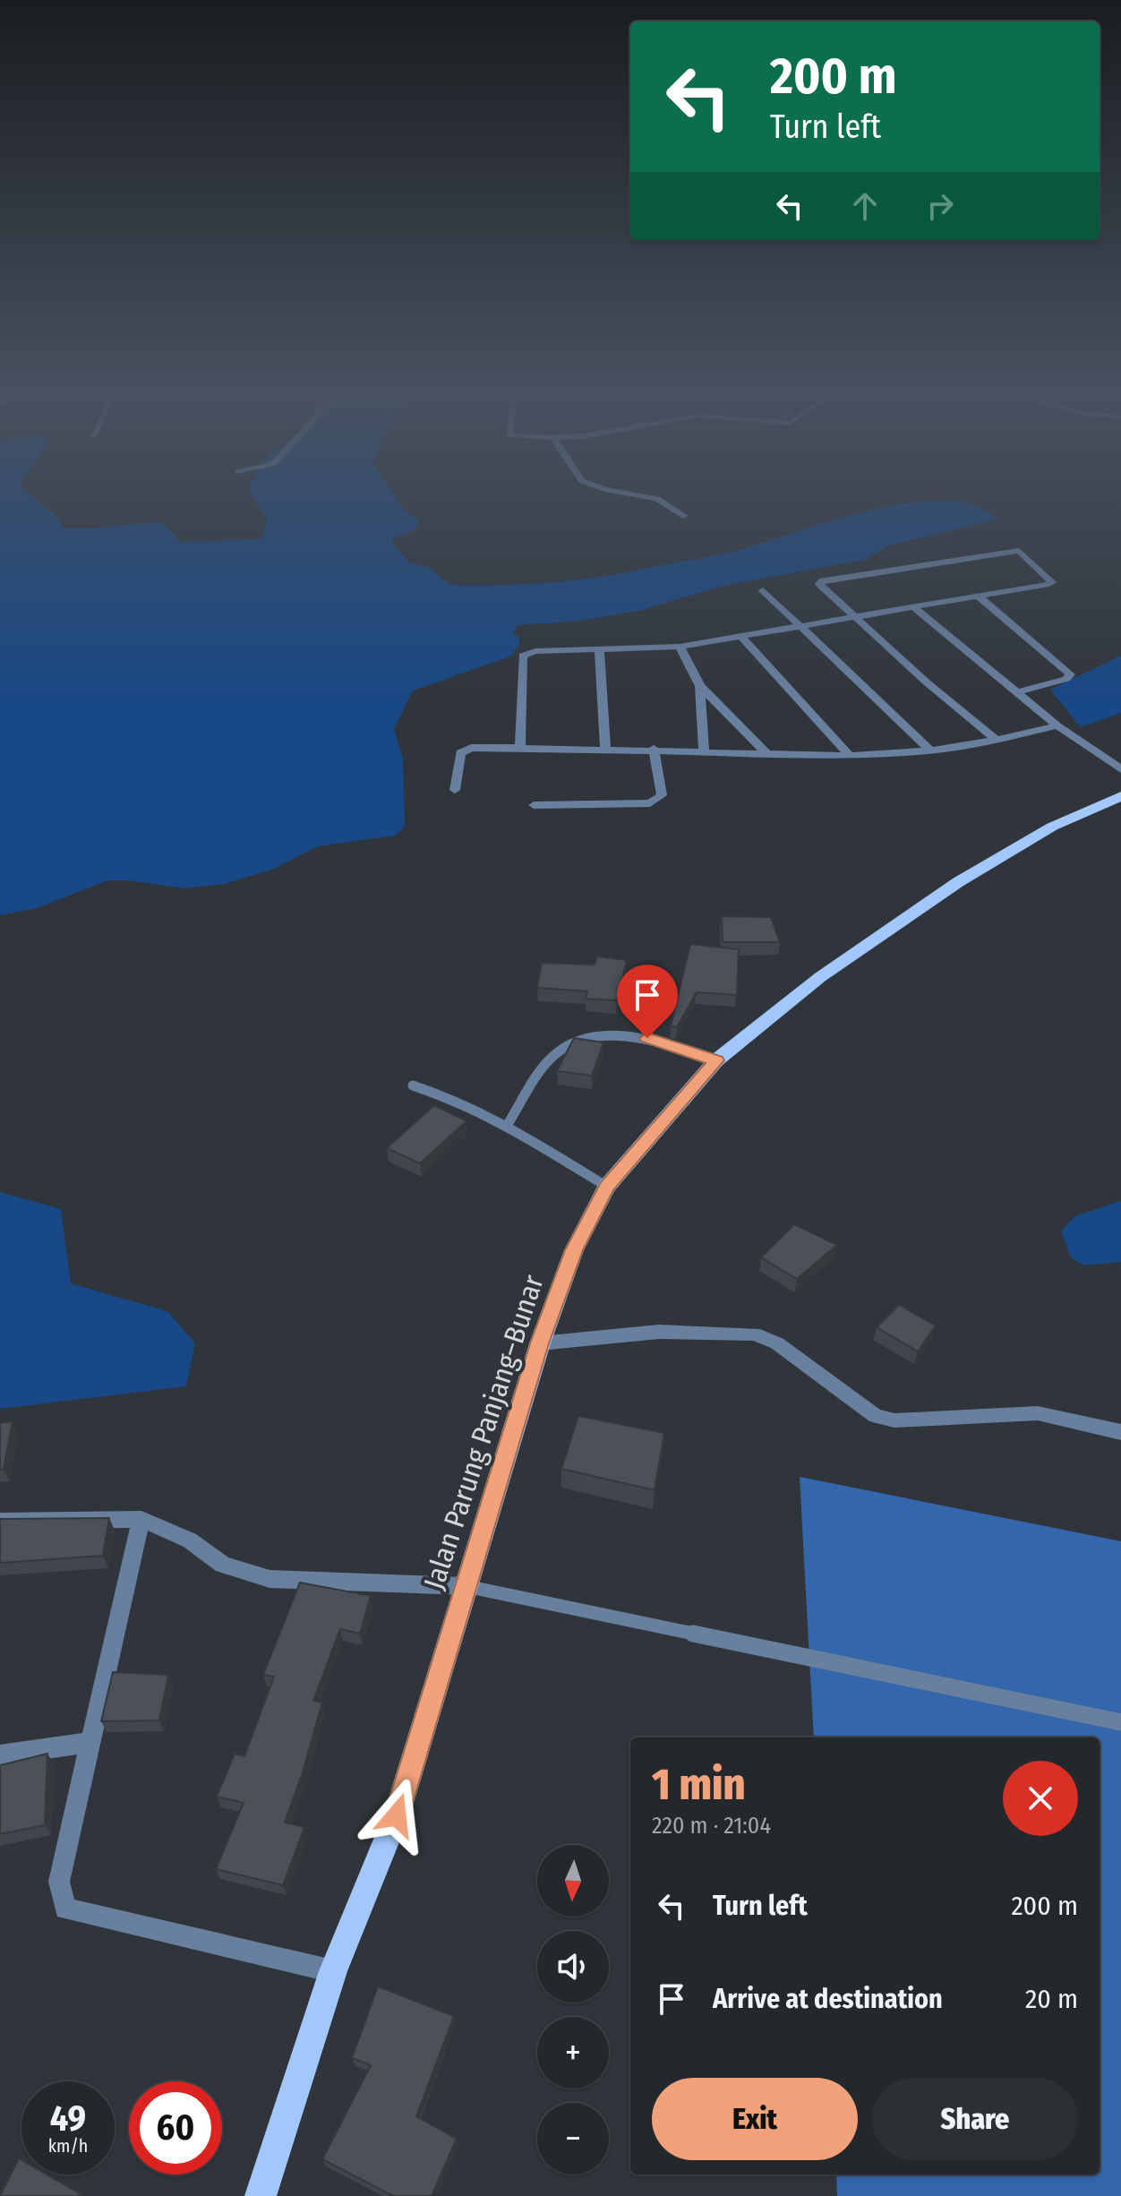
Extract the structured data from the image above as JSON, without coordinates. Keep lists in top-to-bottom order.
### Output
{
  "streets": {
    "main road": ["Jalan Parung Panjang–Bunar"]
  },
  "north": "bottom",
  "page": {
    "turn": ["200 m", "Turn left"],
    "heading": ["1 min", "220 m · 21:04"],
    "map_buttons": ["+", "−"],
    "list": [
      {
        "name": "Turn left",
        "value": "200 m"
      },
      {
        "name": "Arrive at destination",
        "value": "20 m"
      }
    ],
    "buttons": ["Exit", "Share"],
    "speed": "49 km/h",
    "limit": "60"
  }
}
